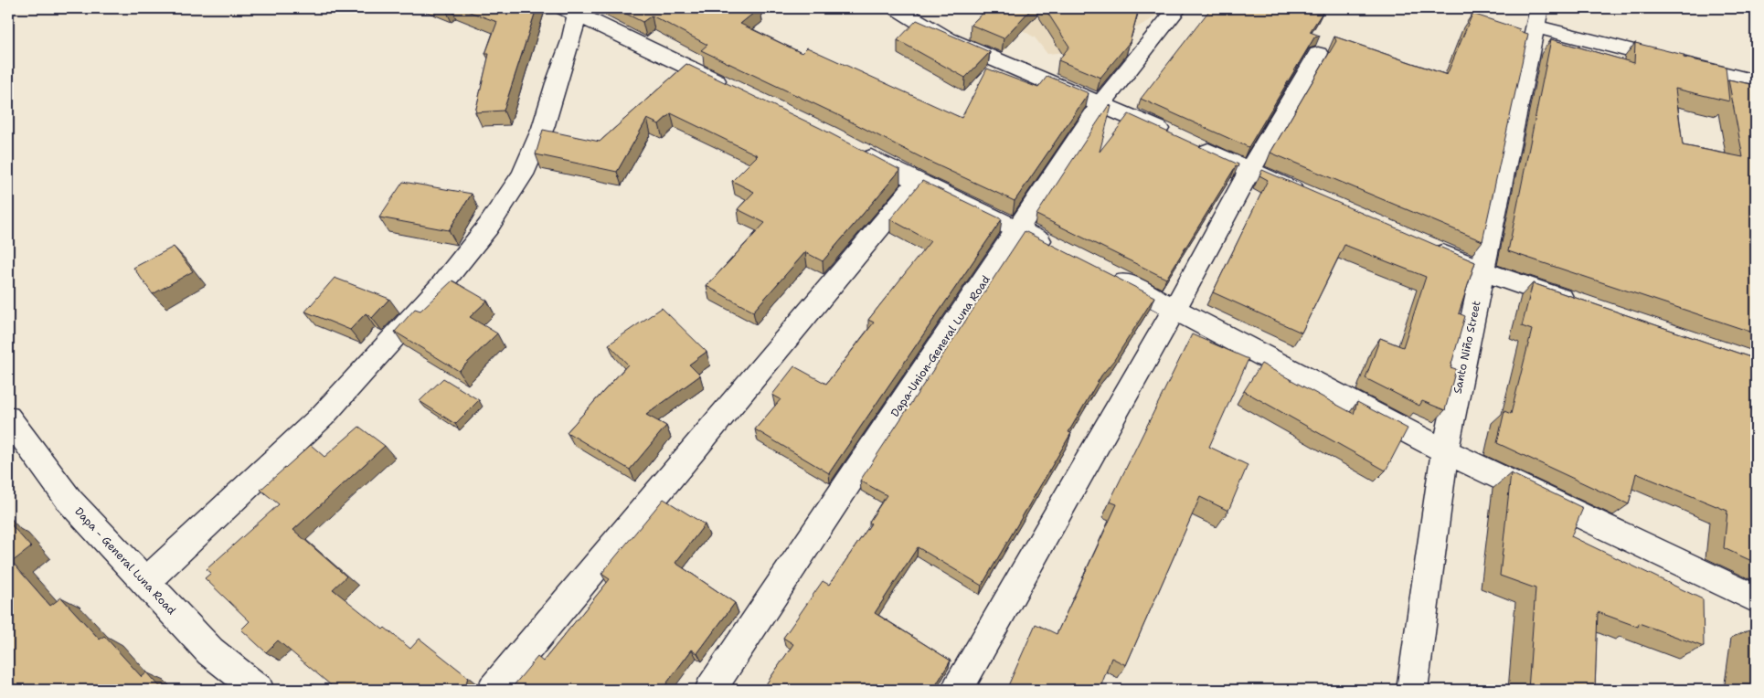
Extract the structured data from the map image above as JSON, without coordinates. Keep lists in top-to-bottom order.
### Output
{
  "streets": {
    "street": ["Dapa-Union-General Luna Road", "Santo Niño Street", "Dapa - General Luna Road"]
  }
}
